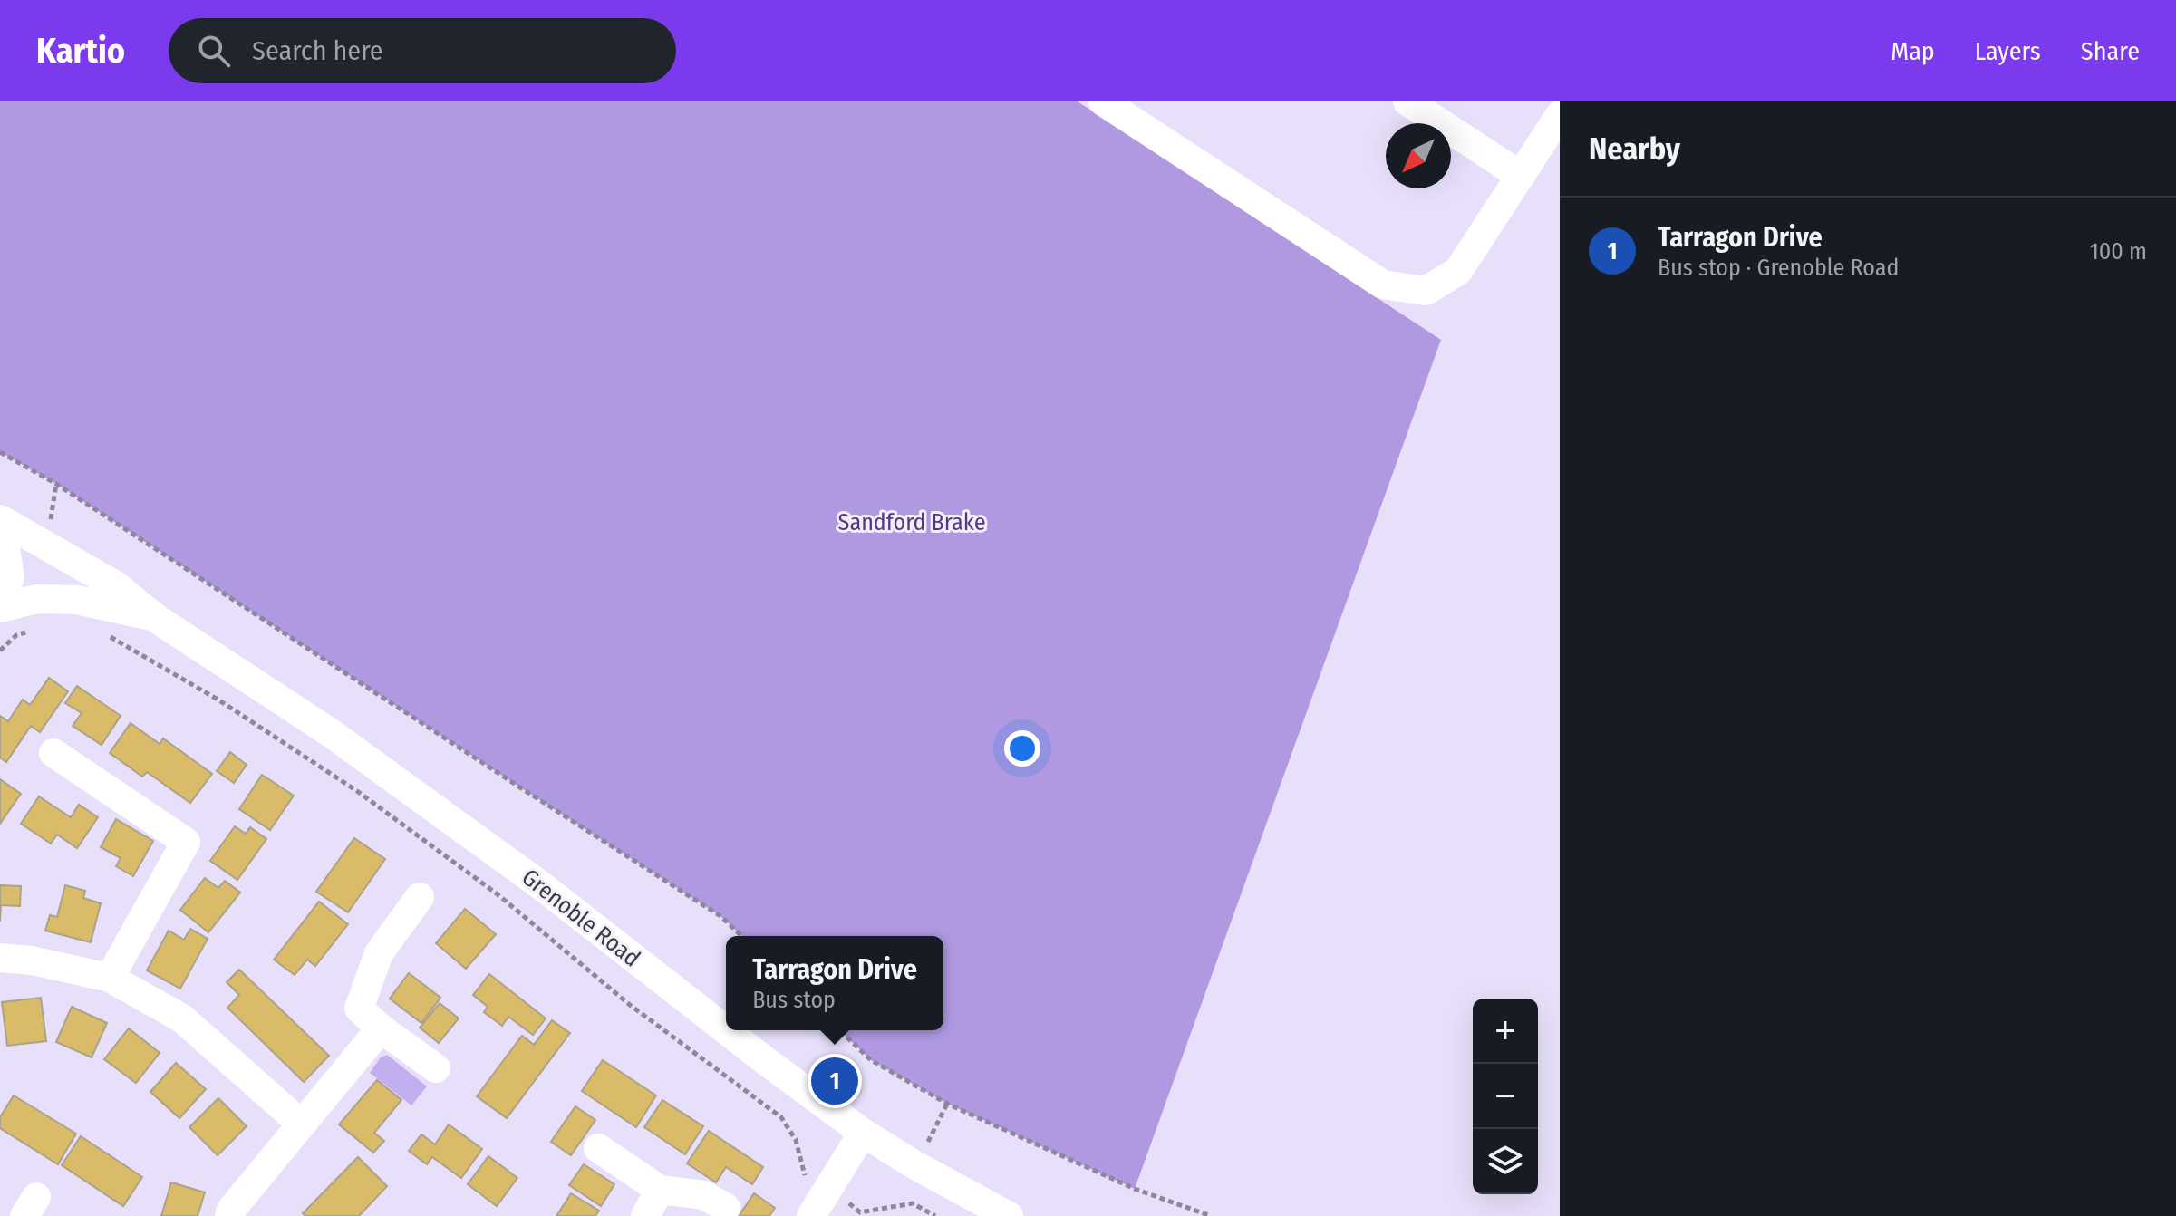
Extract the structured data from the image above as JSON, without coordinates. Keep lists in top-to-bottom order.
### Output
{
  "streets": {
    "street": ["Grenoble Road"]
  },
  "parks": ["Sandford Brake"],
  "north": "bottom left",
  "page": {
    "header": "Kartio",
    "search": "Search here",
    "nav": ["Map", "Layers", "Share"],
    "heading": "Nearby",
    "list": [
      {
        "mark": "1",
        "name": "Tarragon Drive",
        "note": "Bus stop · Grenoble Road",
        "value": "100 m"
      }
    ],
    "popup": ["Tarragon Drive", "Bus stop"],
    "map_buttons": ["+", "−"],
    "pins": "1"
  }
}
